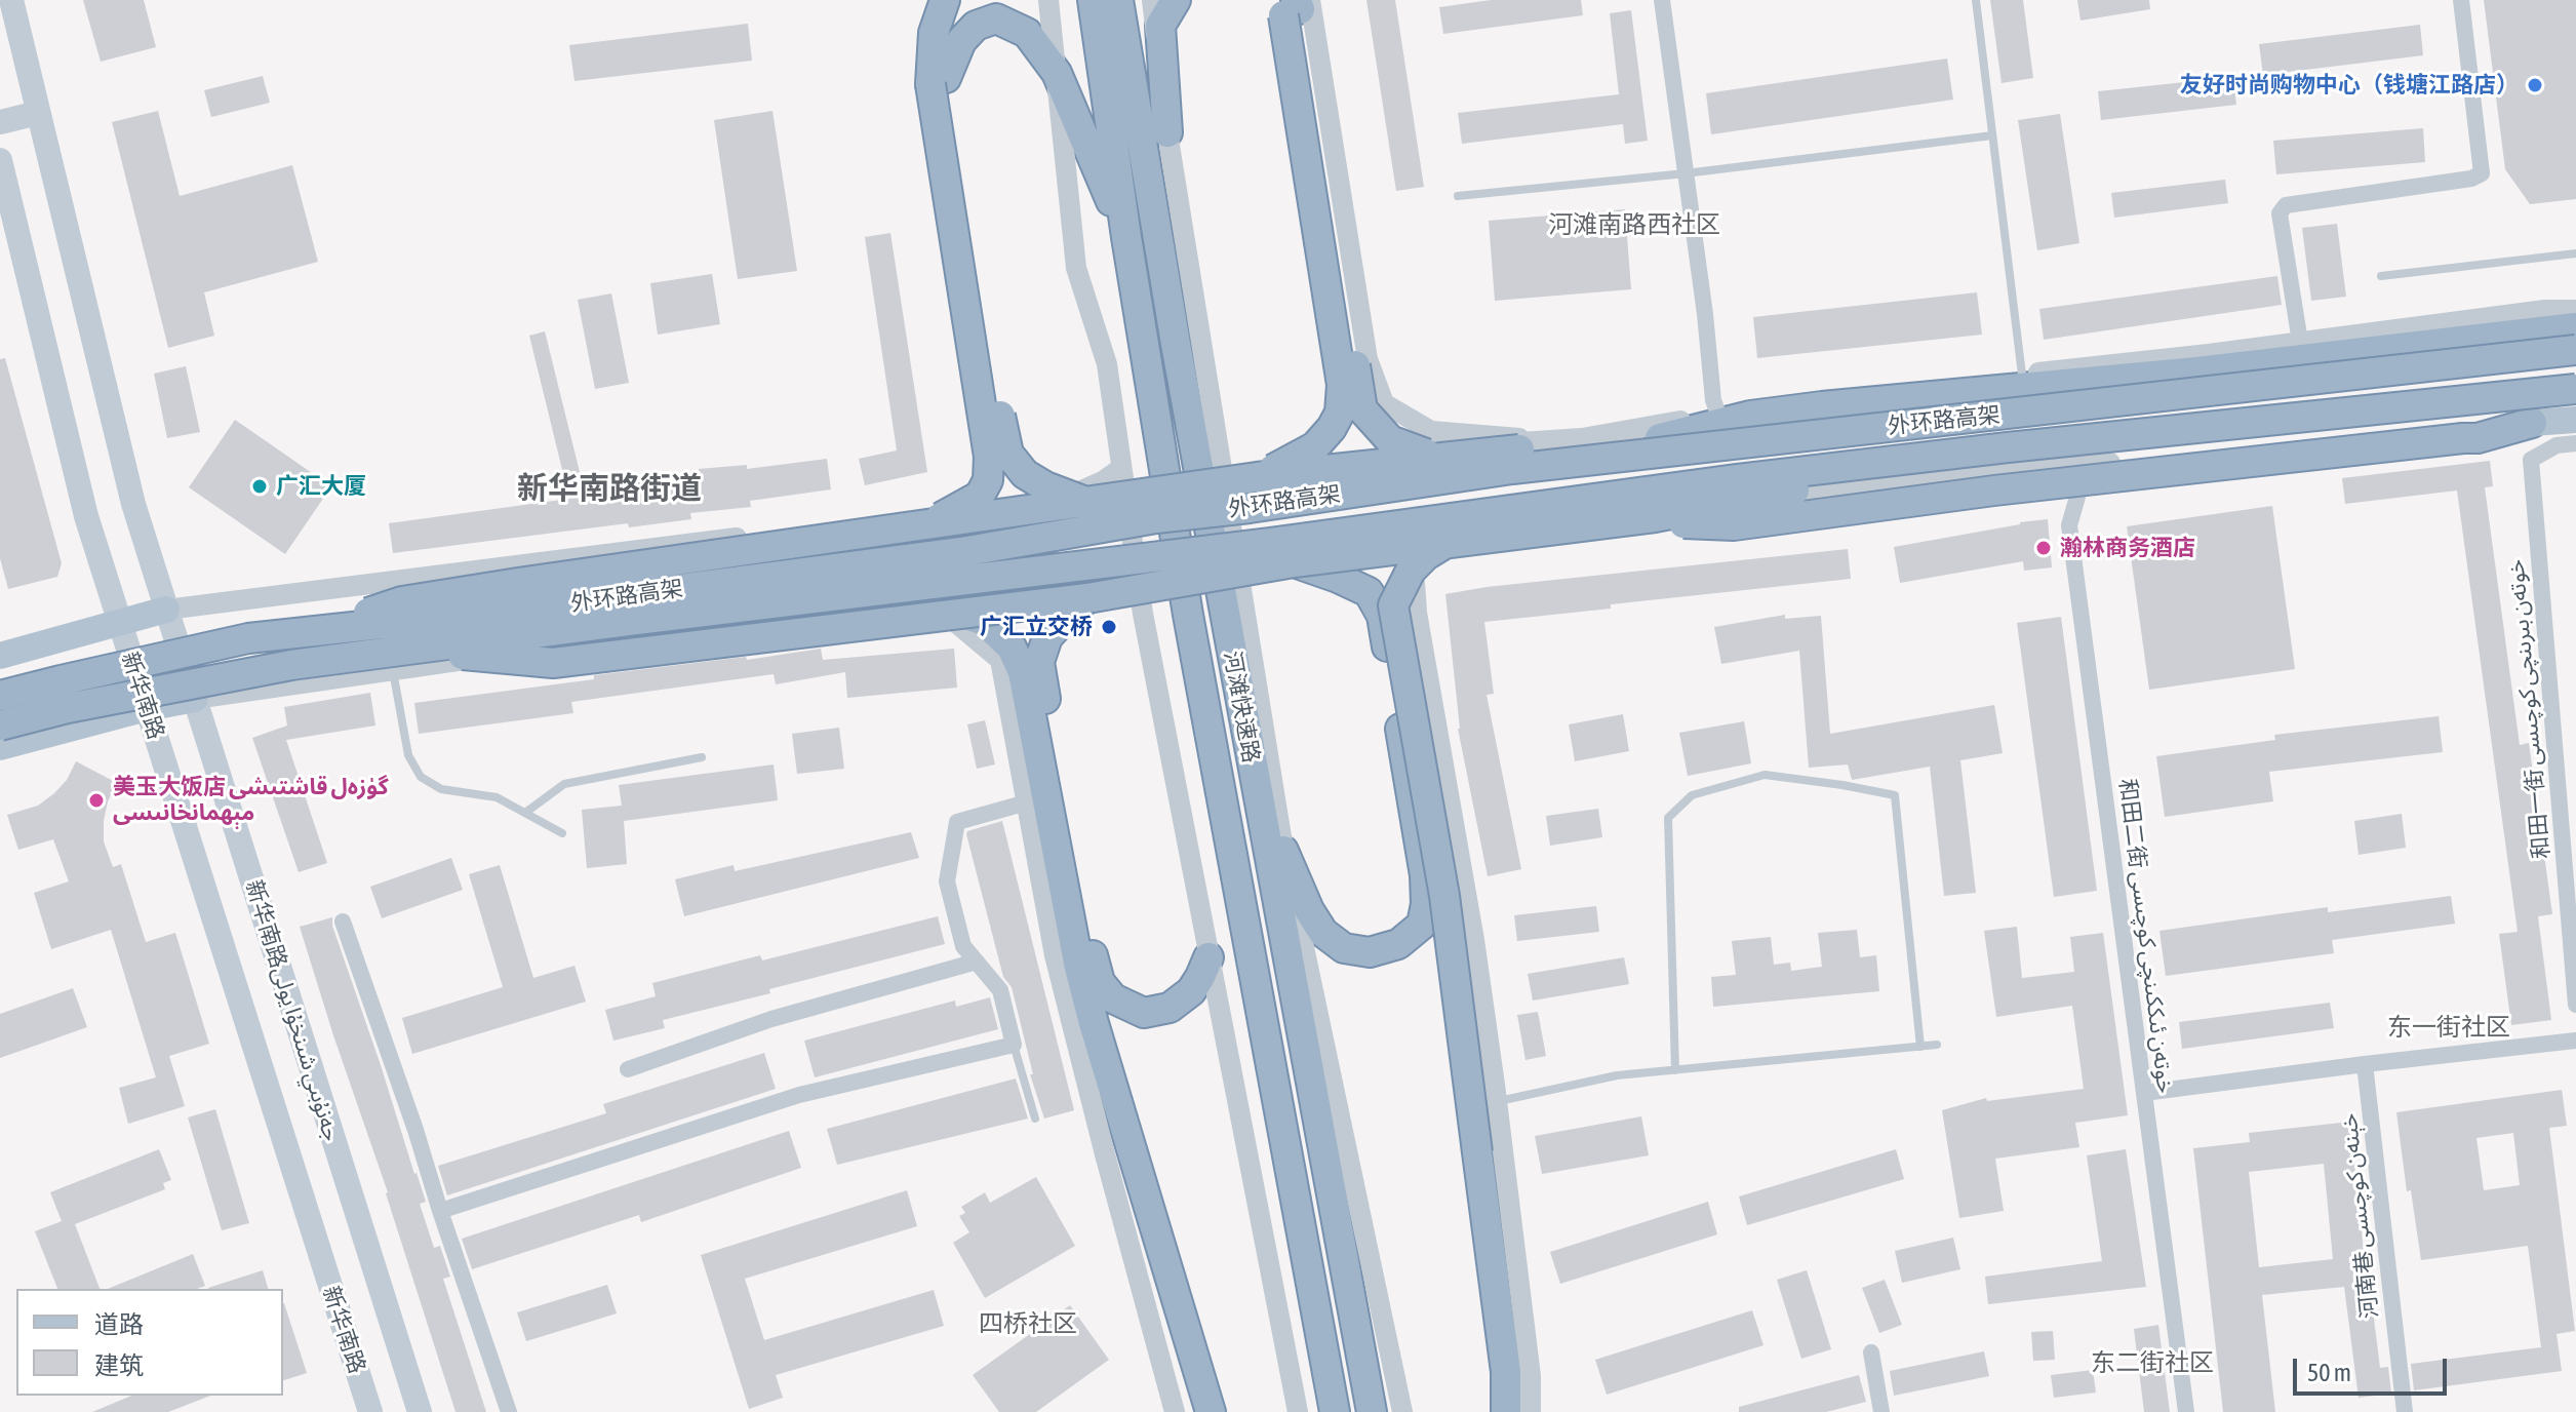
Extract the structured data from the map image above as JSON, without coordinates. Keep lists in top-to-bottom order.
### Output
{
  "streets": {
    "highway": ["外环路高架", "河滩快速路"],
    "main road": ["新华南路", "新华南路جەنۇبىي شىنخۇا يولى"],
    "street": ["和田一街 خوتەن بىرىنچى كوچىسى", "和田二街 خوتەن ئىككىنچى كوچىسى", "河南巷 خېنەن كوچىسى"]
  },
  "districts": [
    "河滩南路西社区",
    "新华南路街道",
    "东一街社区",
    "四桥社区",
    "东二街社区"
  ],
  "places": [
    "友好时尚购物中心（钱塘江路店）",
    "广汇大厦",
    "瀚林商务酒店",
    "广汇立交桥",
    "美玉大饭店 گۈزەل قاشتىشى مېھمانخانىسى"
  ],
  "legend": ["道路", "建筑"],
  "scale_bar": "50 m"
}
